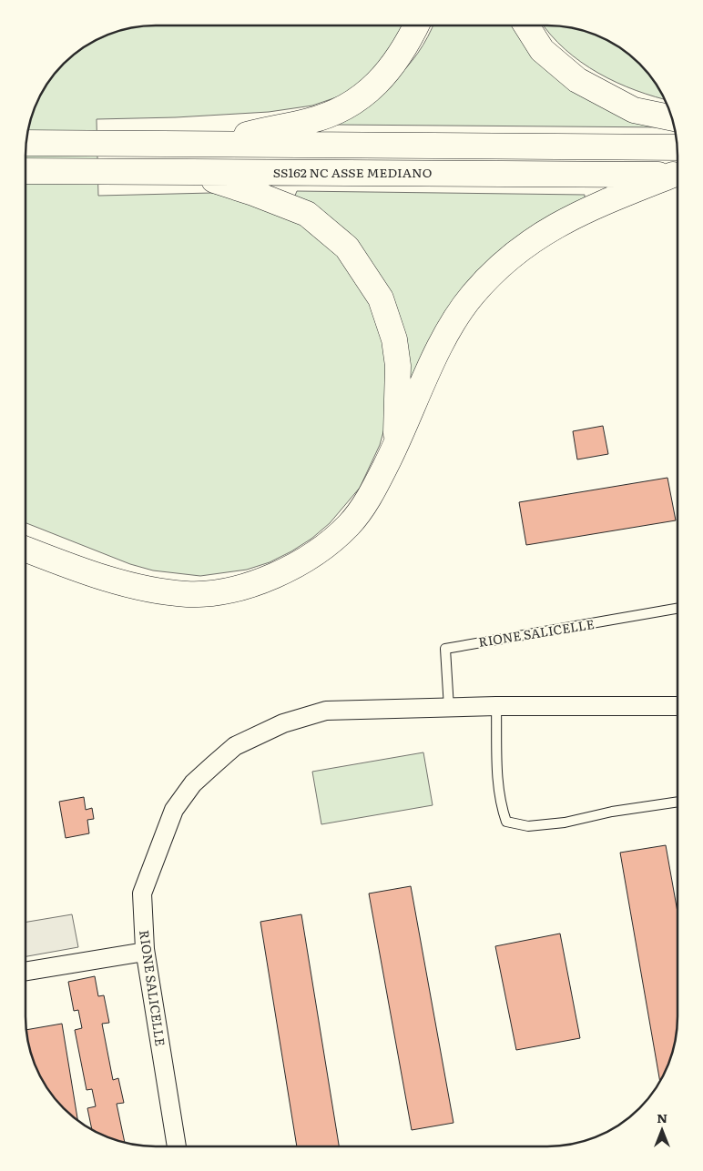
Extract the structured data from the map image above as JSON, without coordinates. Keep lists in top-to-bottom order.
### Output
{
  "streets": {
    "highway": ["SS162 NC ASSE MEDIANO"],
    "street": ["RIONE SALICELLE"]
  },
  "north": "top"
}
